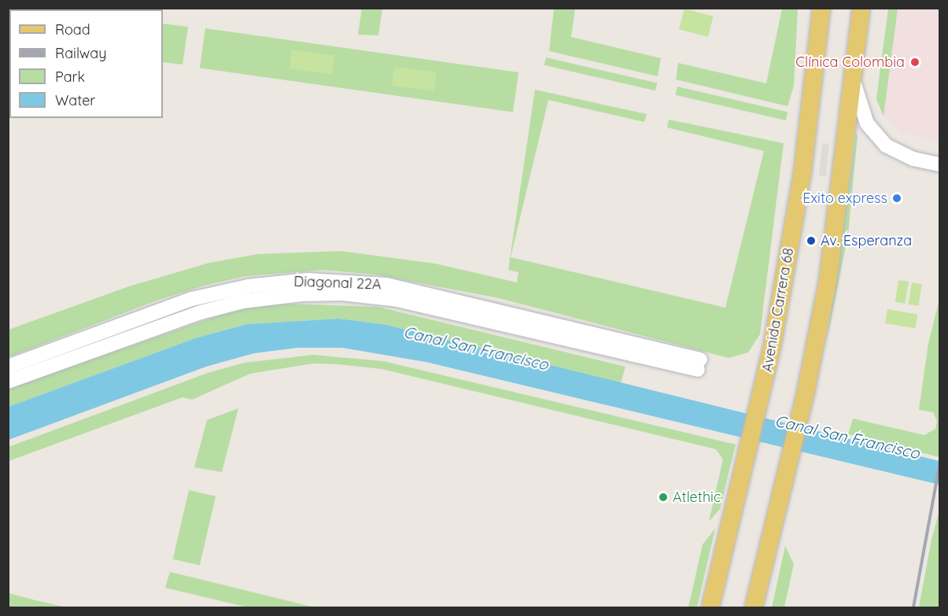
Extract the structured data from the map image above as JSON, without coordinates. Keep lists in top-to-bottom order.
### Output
{
  "streets": {
    "main road": ["Avenida Carrera 68"],
    "street": ["Diagonal 22A"]
  },
  "water": ["Canal San Francisco"],
  "places": [
    "Clínica Colombia",
    "Exito express",
    "Av. Esperanza",
    "Atlethic"
  ],
  "legend": [
    "Road",
    "Railway",
    "Park",
    "Water"
  ]
}
